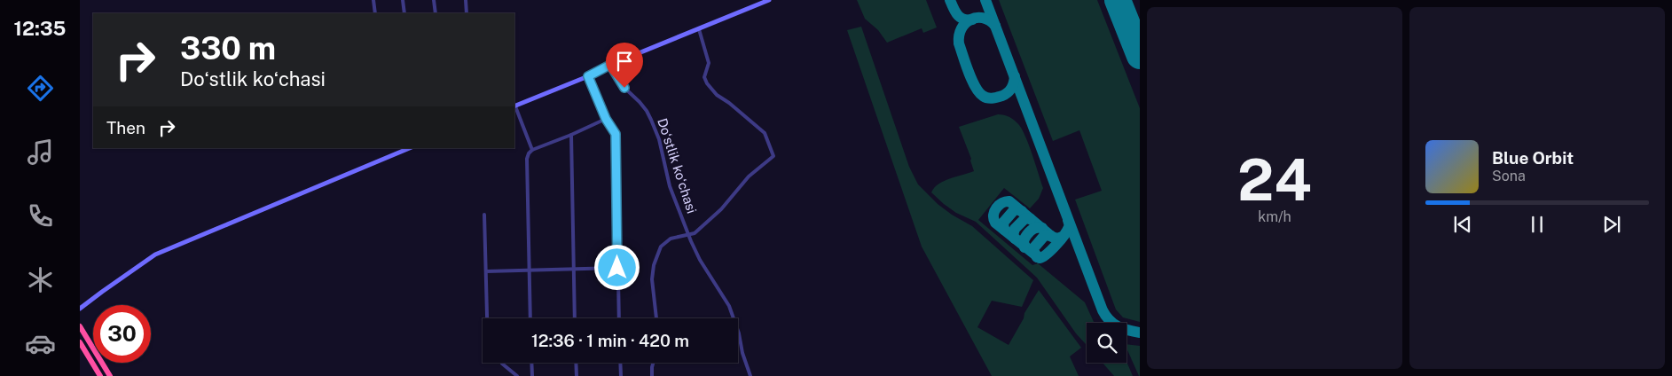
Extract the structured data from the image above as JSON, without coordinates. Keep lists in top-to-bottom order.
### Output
{
  "streets": {
    "street": ["Doʻstlik koʻchasi"]
  },
  "page": {
    "tabs": "12:35",
    "tile": ["24", "km/h"],
    "turn": ["330 m", "Doʻstlik koʻchasi"],
    "then": "Then",
    "song": ["Blue Orbit", "Sona"],
    "limit": "30",
    "trip": "12:36 · 1 min · 420 m"
  }
}
